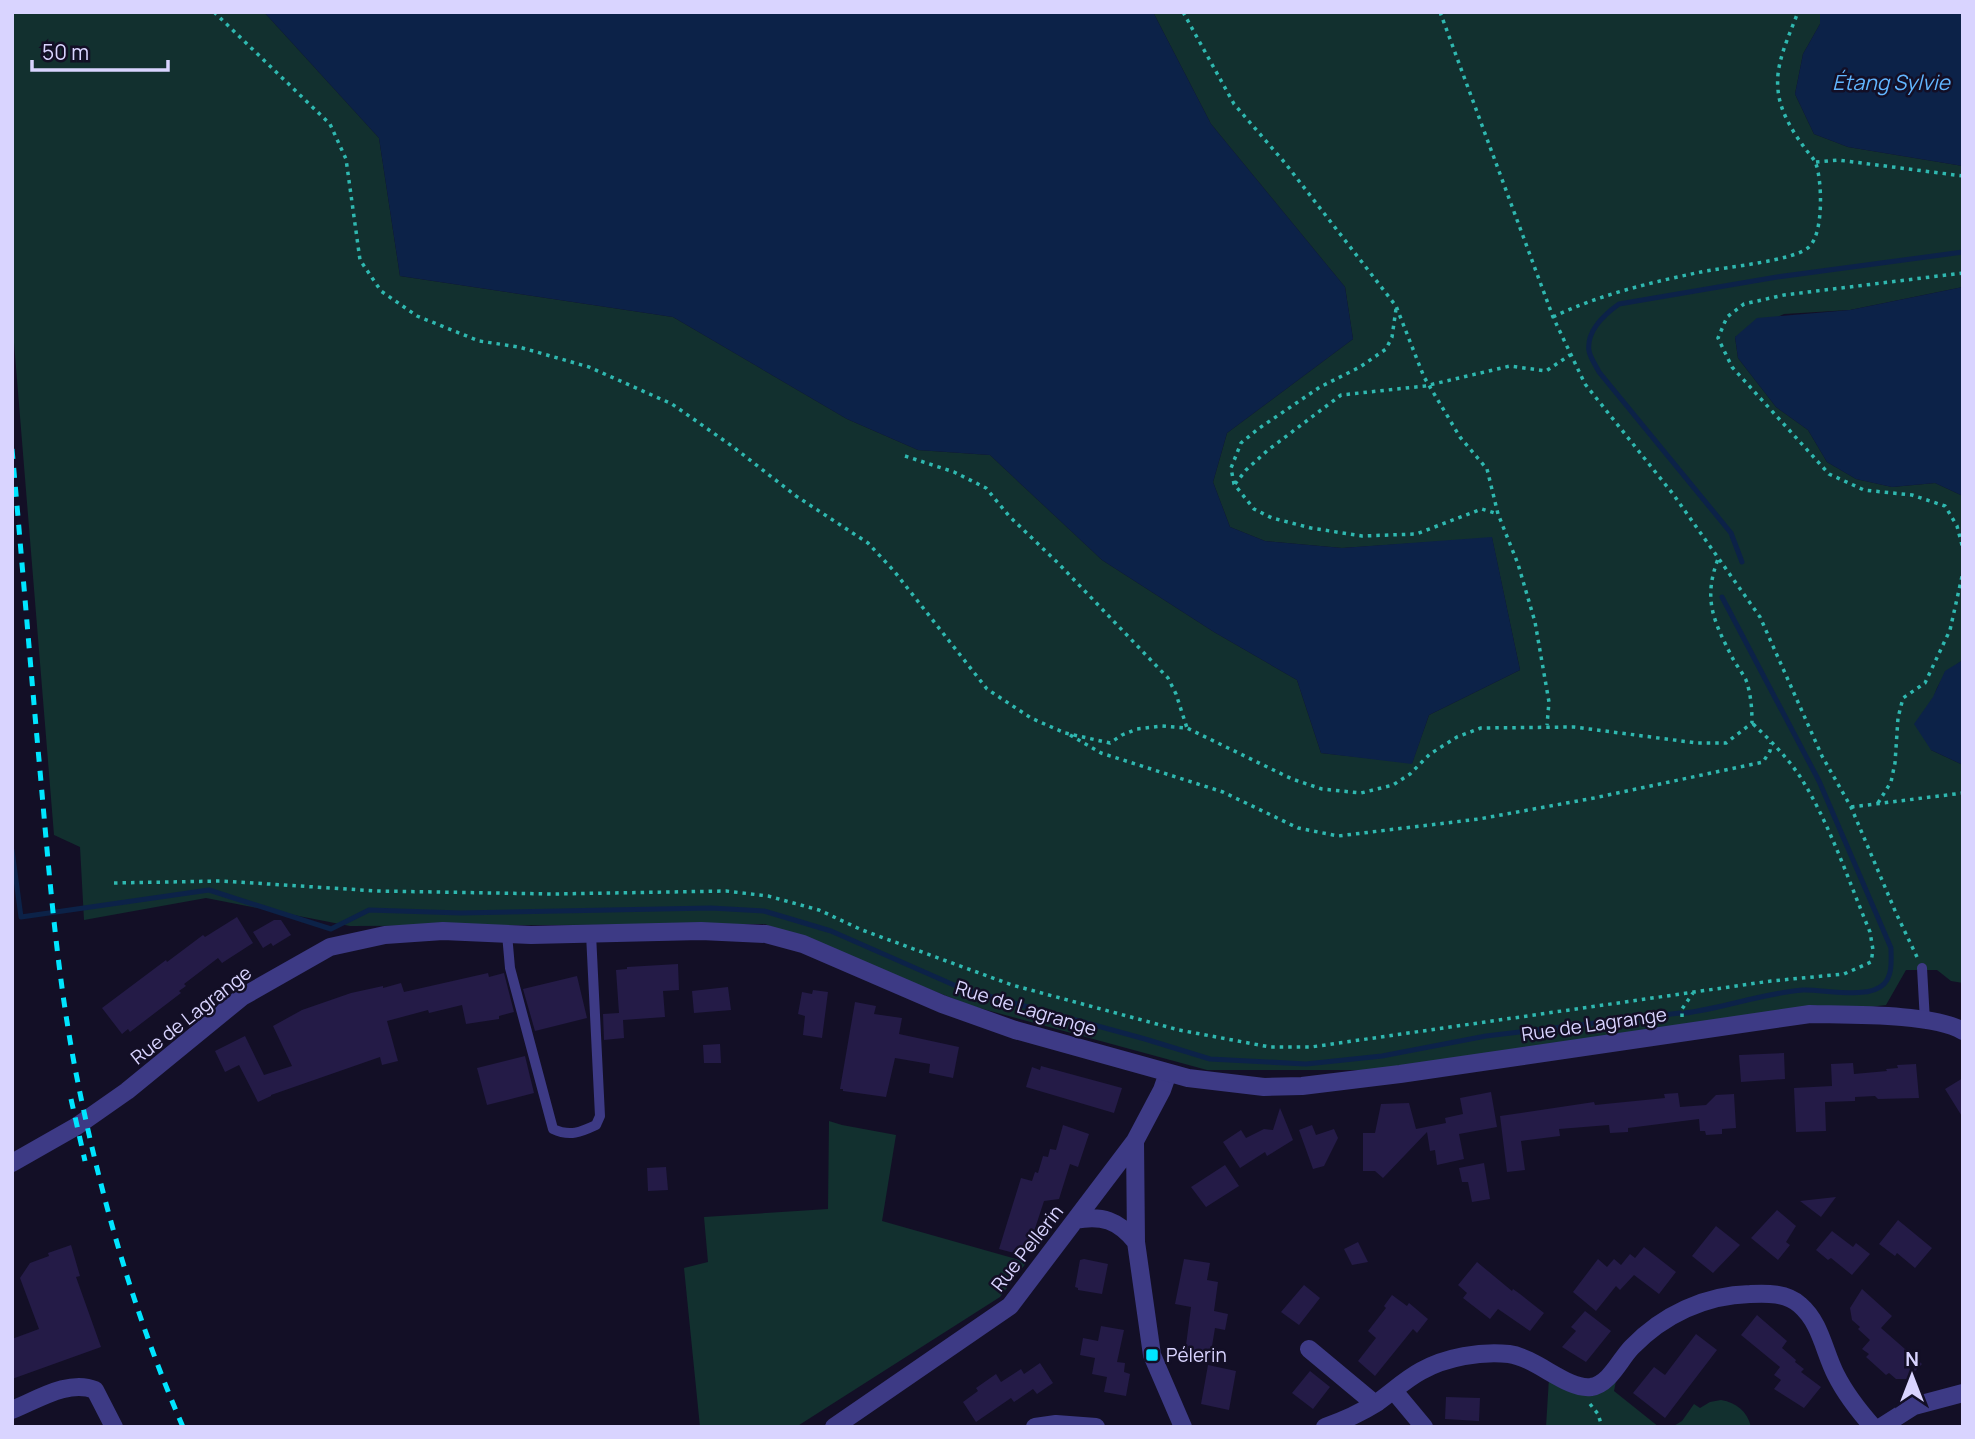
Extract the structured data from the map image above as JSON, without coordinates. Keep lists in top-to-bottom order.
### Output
{
  "streets": {
    "street": ["Rue de Lagrange", "Rue Pellerin"]
  },
  "crossings": [
    ["Rue de Lagrange", "Rue Pellerin"]
  ],
  "water": ["Étang Sylvie"],
  "places": {
    "transit": ["Pélerin"]
  },
  "scale_bar": "50 m",
  "north": "top"
}
